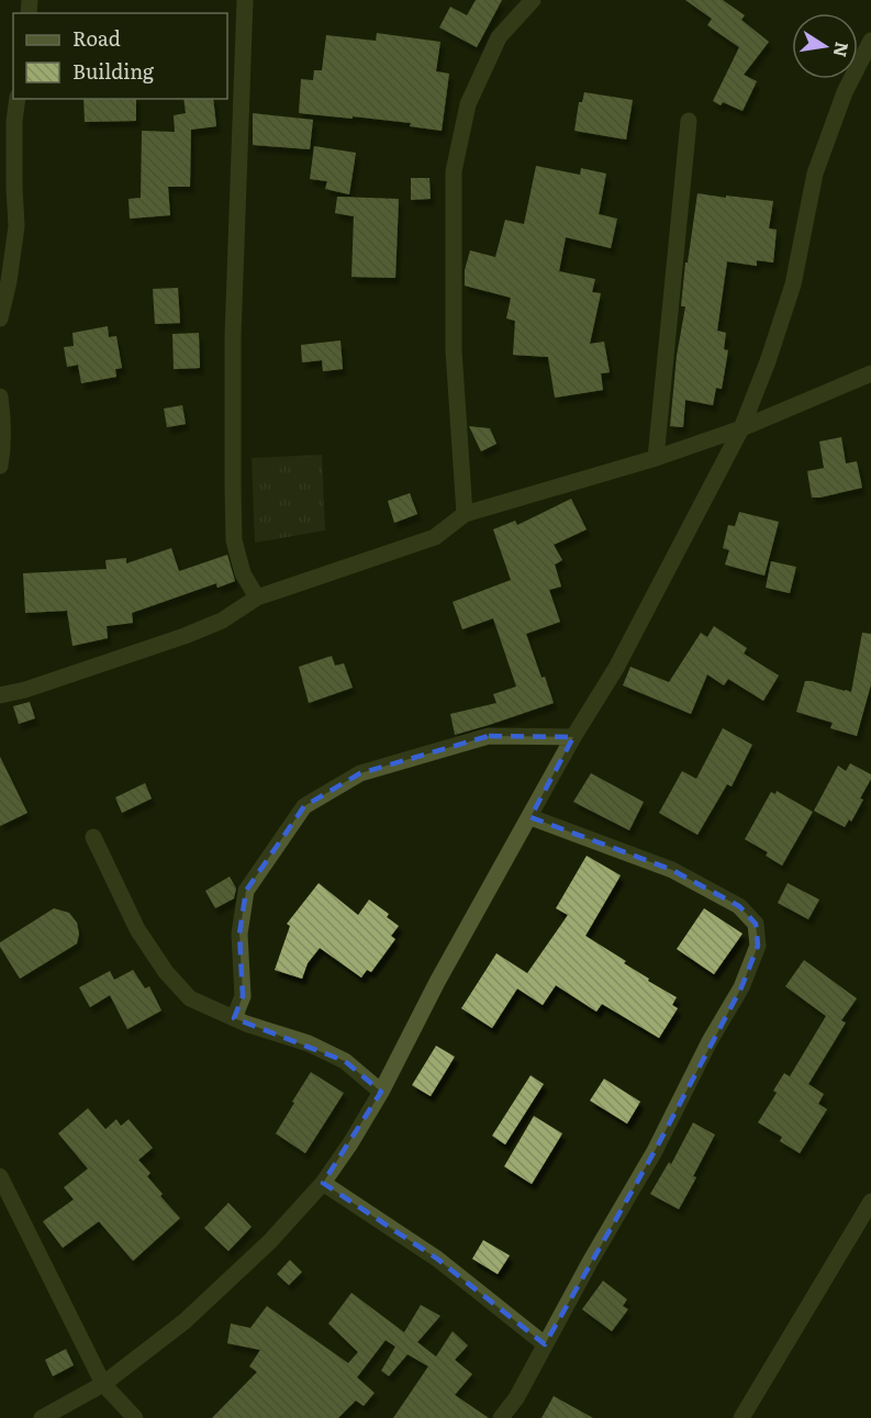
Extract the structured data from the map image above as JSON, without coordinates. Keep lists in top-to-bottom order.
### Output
{
  "legend": ["Road", "Building"],
  "north": "right"
}
